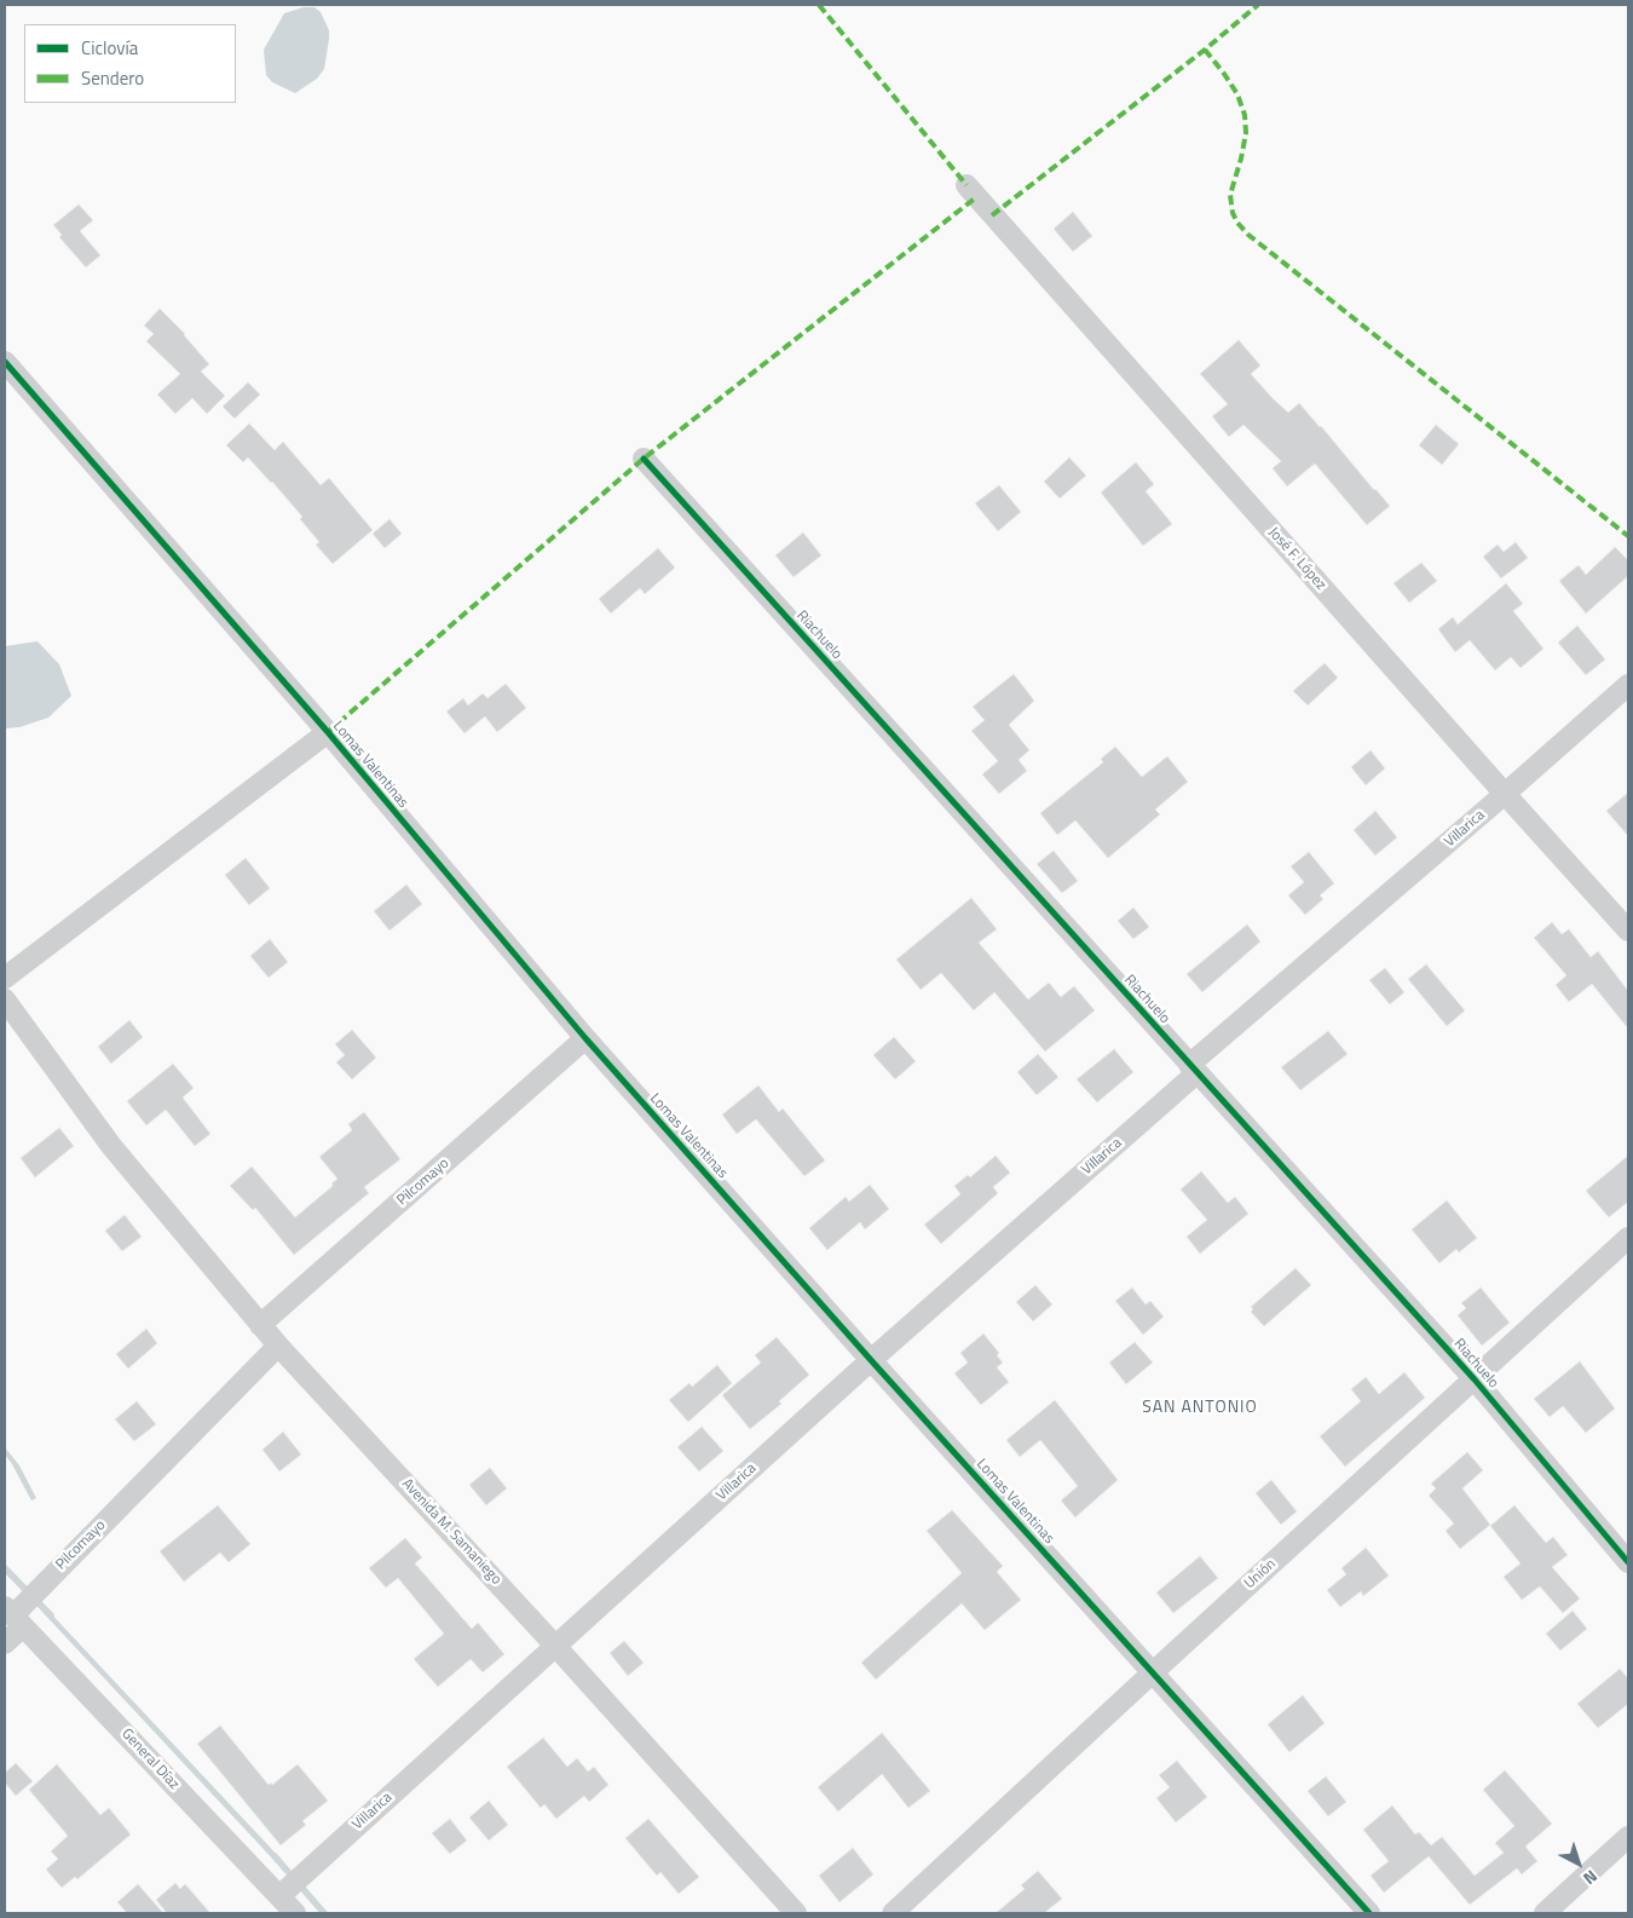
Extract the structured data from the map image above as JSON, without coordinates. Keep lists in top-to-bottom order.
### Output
{
  "streets": {
    "street": [
      "José F. López",
      "Riachuelo",
      "Lomas Valentinas",
      "Villarica",
      "Pilcomayo",
      "Avenida M. Samaniego",
      "Unión",
      "General Díaz"
    ]
  },
  "crossings": [
    ["José F. López", "Villarica"],
    ["Riachuelo", "Villarica"],
    ["Riachuelo", "Unión"],
    ["Lomas Valentinas", "Villarica"],
    ["Lomas Valentinas", "Pilcomayo"],
    ["Lomas Valentinas", "Unión"],
    ["Villarica", "Avenida M. Samaniego"],
    ["Villarica", "General Díaz"],
    ["Pilcomayo", "Avenida M. Samaniego"],
    ["Pilcomayo", "General Díaz"]
  ],
  "districts": ["SAN ANTONIO"],
  "legend": ["Ciclovía", "Sendero"],
  "north": "bottom right"
}
